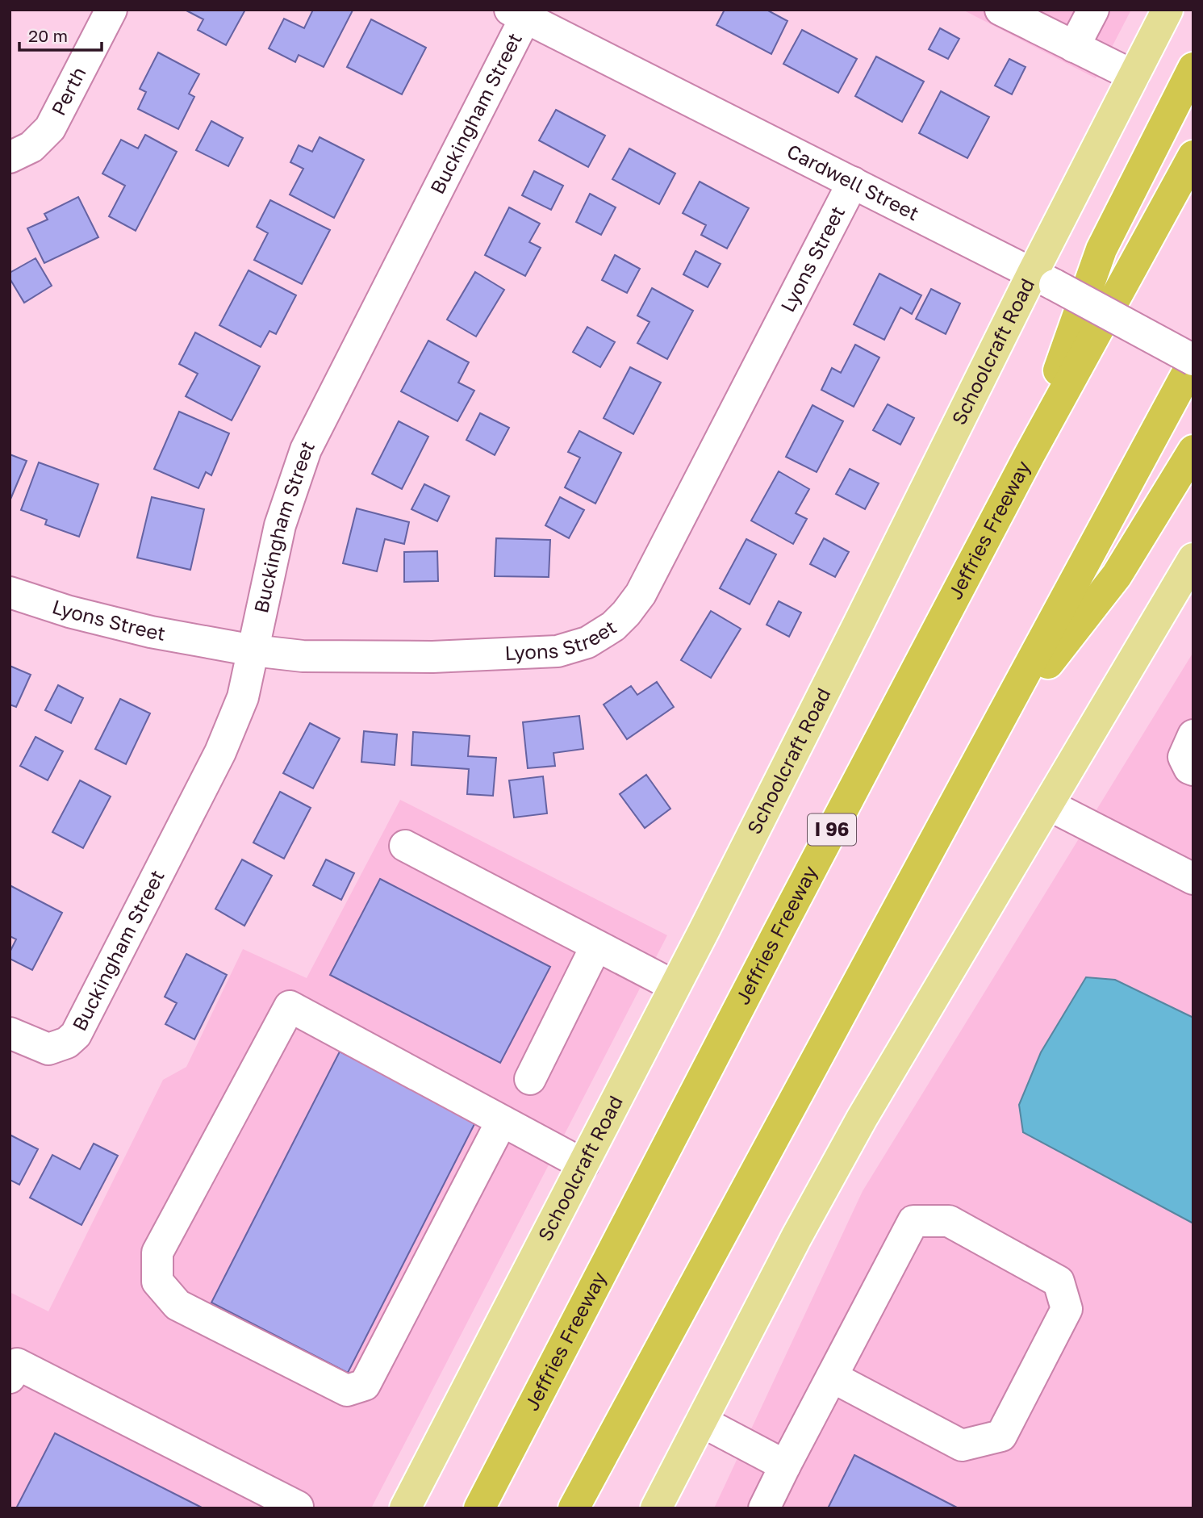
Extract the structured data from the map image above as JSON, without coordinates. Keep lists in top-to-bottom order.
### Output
{
  "streets": {
    "highway": ["Jeffries Freeway", "I 96"],
    "main road": ["Schoolcraft Road"],
    "street": [
      "Perth",
      "Buckingham Street",
      "Cardwell Street",
      "Lyons Street"
    ]
  },
  "crossings": [
    ["Buckingham Street", "Cardwell Street"],
    ["Buckingham Street", "Lyons Street"],
    ["Cardwell Street", "Lyons Street"],
    ["Cardwell Street", "Schoolcraft Road"]
  ],
  "scale_bar": "20 m"
}
